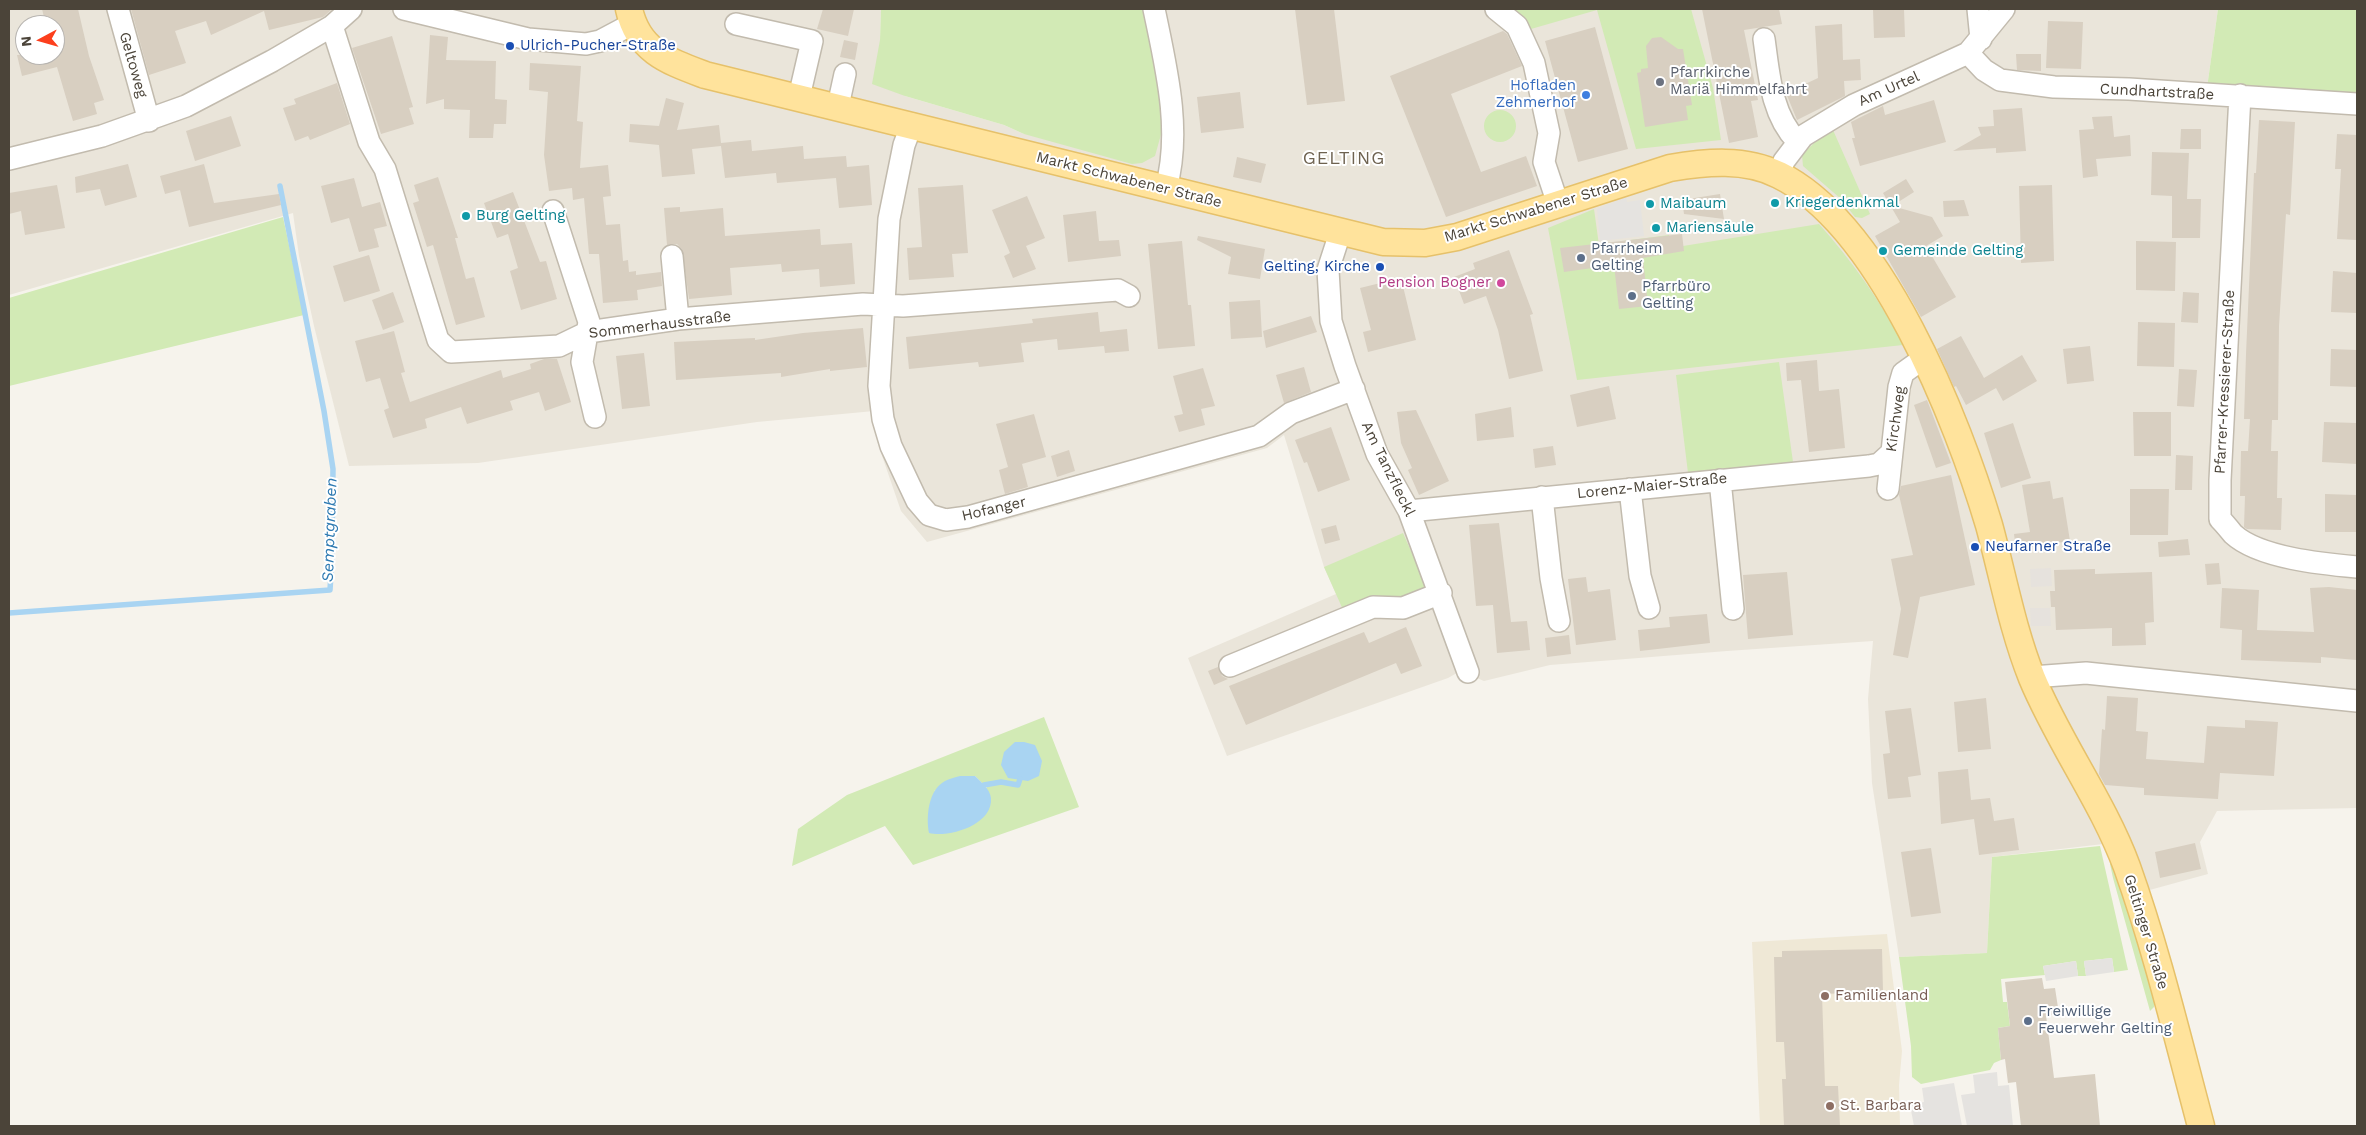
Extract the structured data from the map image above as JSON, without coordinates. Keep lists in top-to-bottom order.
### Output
{
  "streets": {
    "main road": ["Markt Schwabener Straße", "Geltinger Straße"],
    "street": [
      "Geltoweg",
      "Am Urtel",
      "Cundhartstraße",
      "Sommerhausstraße",
      "Pfarrer-Kressierer-Straße",
      "Kirchweg",
      "Am Tanzfleckl",
      "Lorenz-Maier-Straße",
      "Hofanger"
    ]
  },
  "crossings": [
    ["Am Urtel", "Cundhartstraße"],
    ["Am Urtel", "Markt Schwabener Straße"],
    ["Cundhartstraße", "Pfarrer-Kressierer-Straße"],
    ["Markt Schwabener Straße", "Kirchweg"],
    ["Markt Schwabener Straße", "Am Tanzfleckl"],
    ["Markt Schwabener Straße", "Hofanger"],
    ["Markt Schwabener Straße", "Geltinger Straße"],
    ["Sommerhausstraße", "Hofanger"],
    ["Kirchweg", "Lorenz-Maier-Straße"],
    ["Am Tanzfleckl", "Lorenz-Maier-Straße"],
    ["Am Tanzfleckl", "Hofanger"]
  ],
  "districts": ["GELTING"],
  "water": ["Semptgraben"],
  "places": [
    "Ulrich-Pucher-Straße",
    "Pfarrkirche Mariä Himmelfahrt",
    "Hofladen Zehmerhof",
    "Kriegerdenkmal",
    "Maibaum",
    "Burg Gelting",
    "Mariensäule",
    "Gemeinde Gelting",
    "Pfarrheim Gelting",
    "Gelting, Kirche",
    "Pension Bogner",
    "Pfarrbüro Gelting",
    "Neufarner Straße",
    "Familienland",
    "Freiwillige Feuerwehr Gelting",
    "St. Barbara"
  ],
  "north": "left"
}
